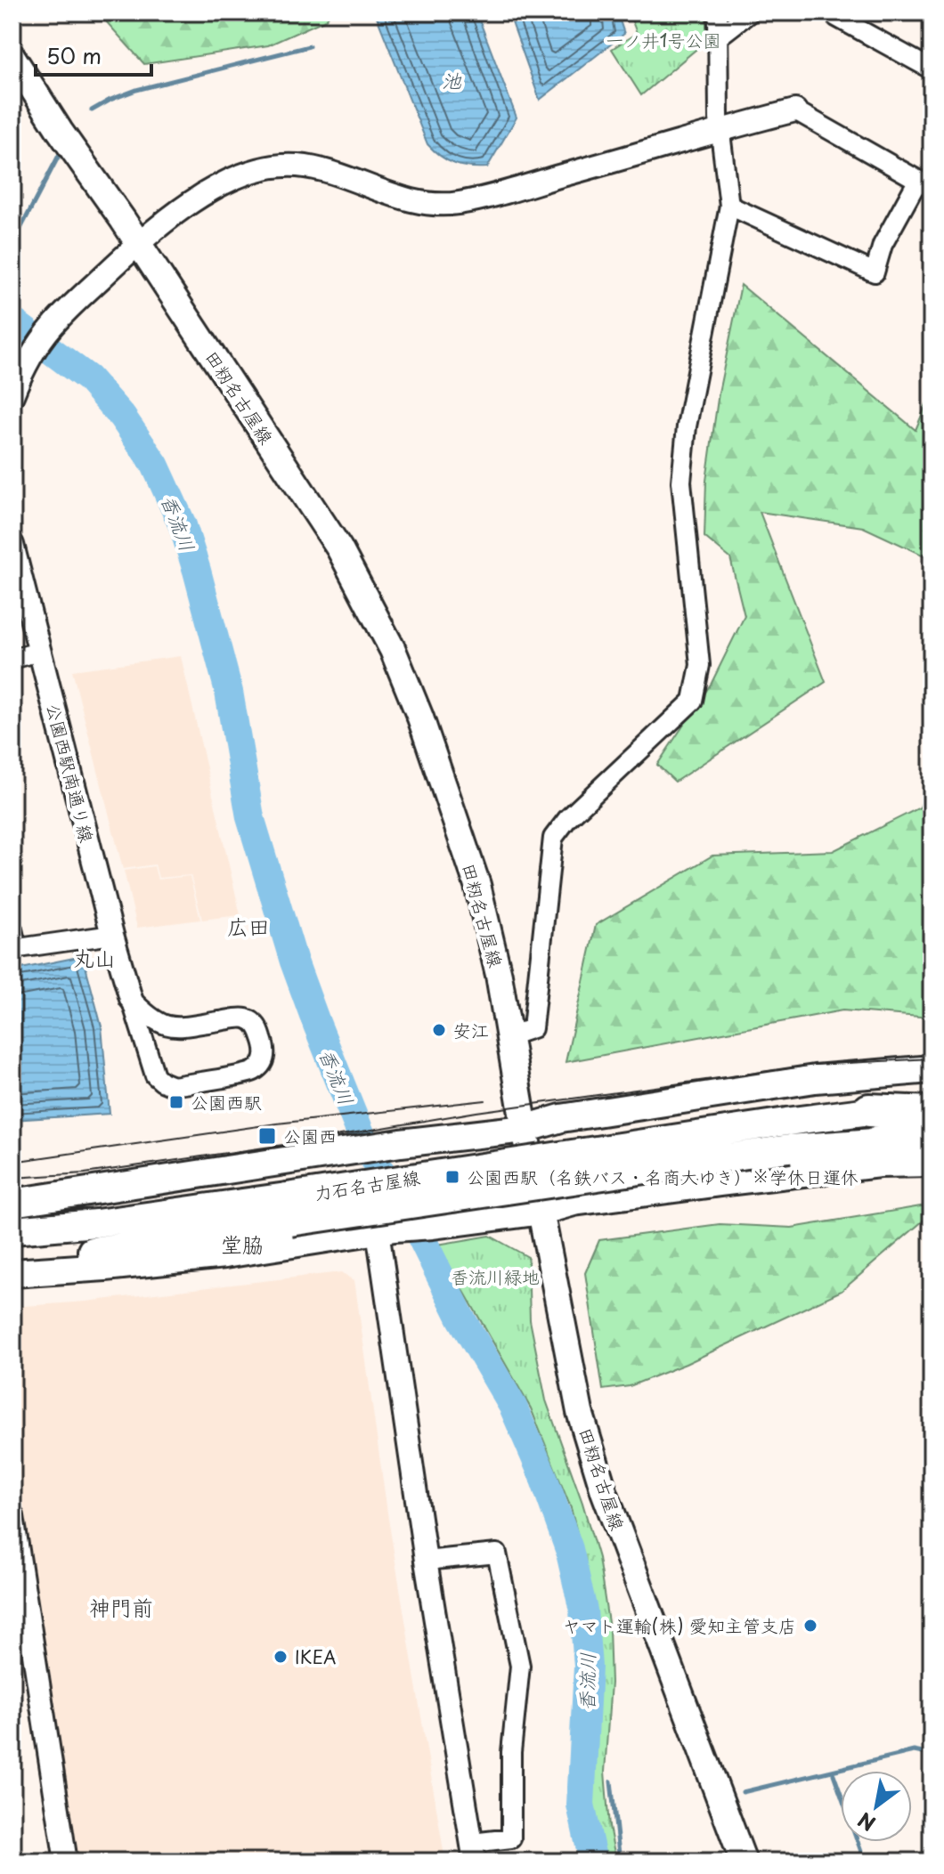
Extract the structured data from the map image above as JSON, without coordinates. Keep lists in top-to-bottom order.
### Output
{
  "streets": {
    "main road": ["田籾名古屋線", "力石名古屋線"],
    "street": ["公園西駅南通り線"]
  },
  "districts": [
    "広田",
    "丸山",
    "堂脇",
    "神門前"
  ],
  "water": ["池", "香流川"],
  "parks": ["一ノ井1号公園", "香流川緑地"],
  "places": {
    "other": ["安江", "ヤマト運輸(株) 愛知主管支店", "IKEA"],
    "transit": ["公園西駅", "公園西", "公園西駅（名鉄バス・名商大ゆき）※学休日運休"]
  },
  "scale_bar": "50 m",
  "north": "bottom left"
}
